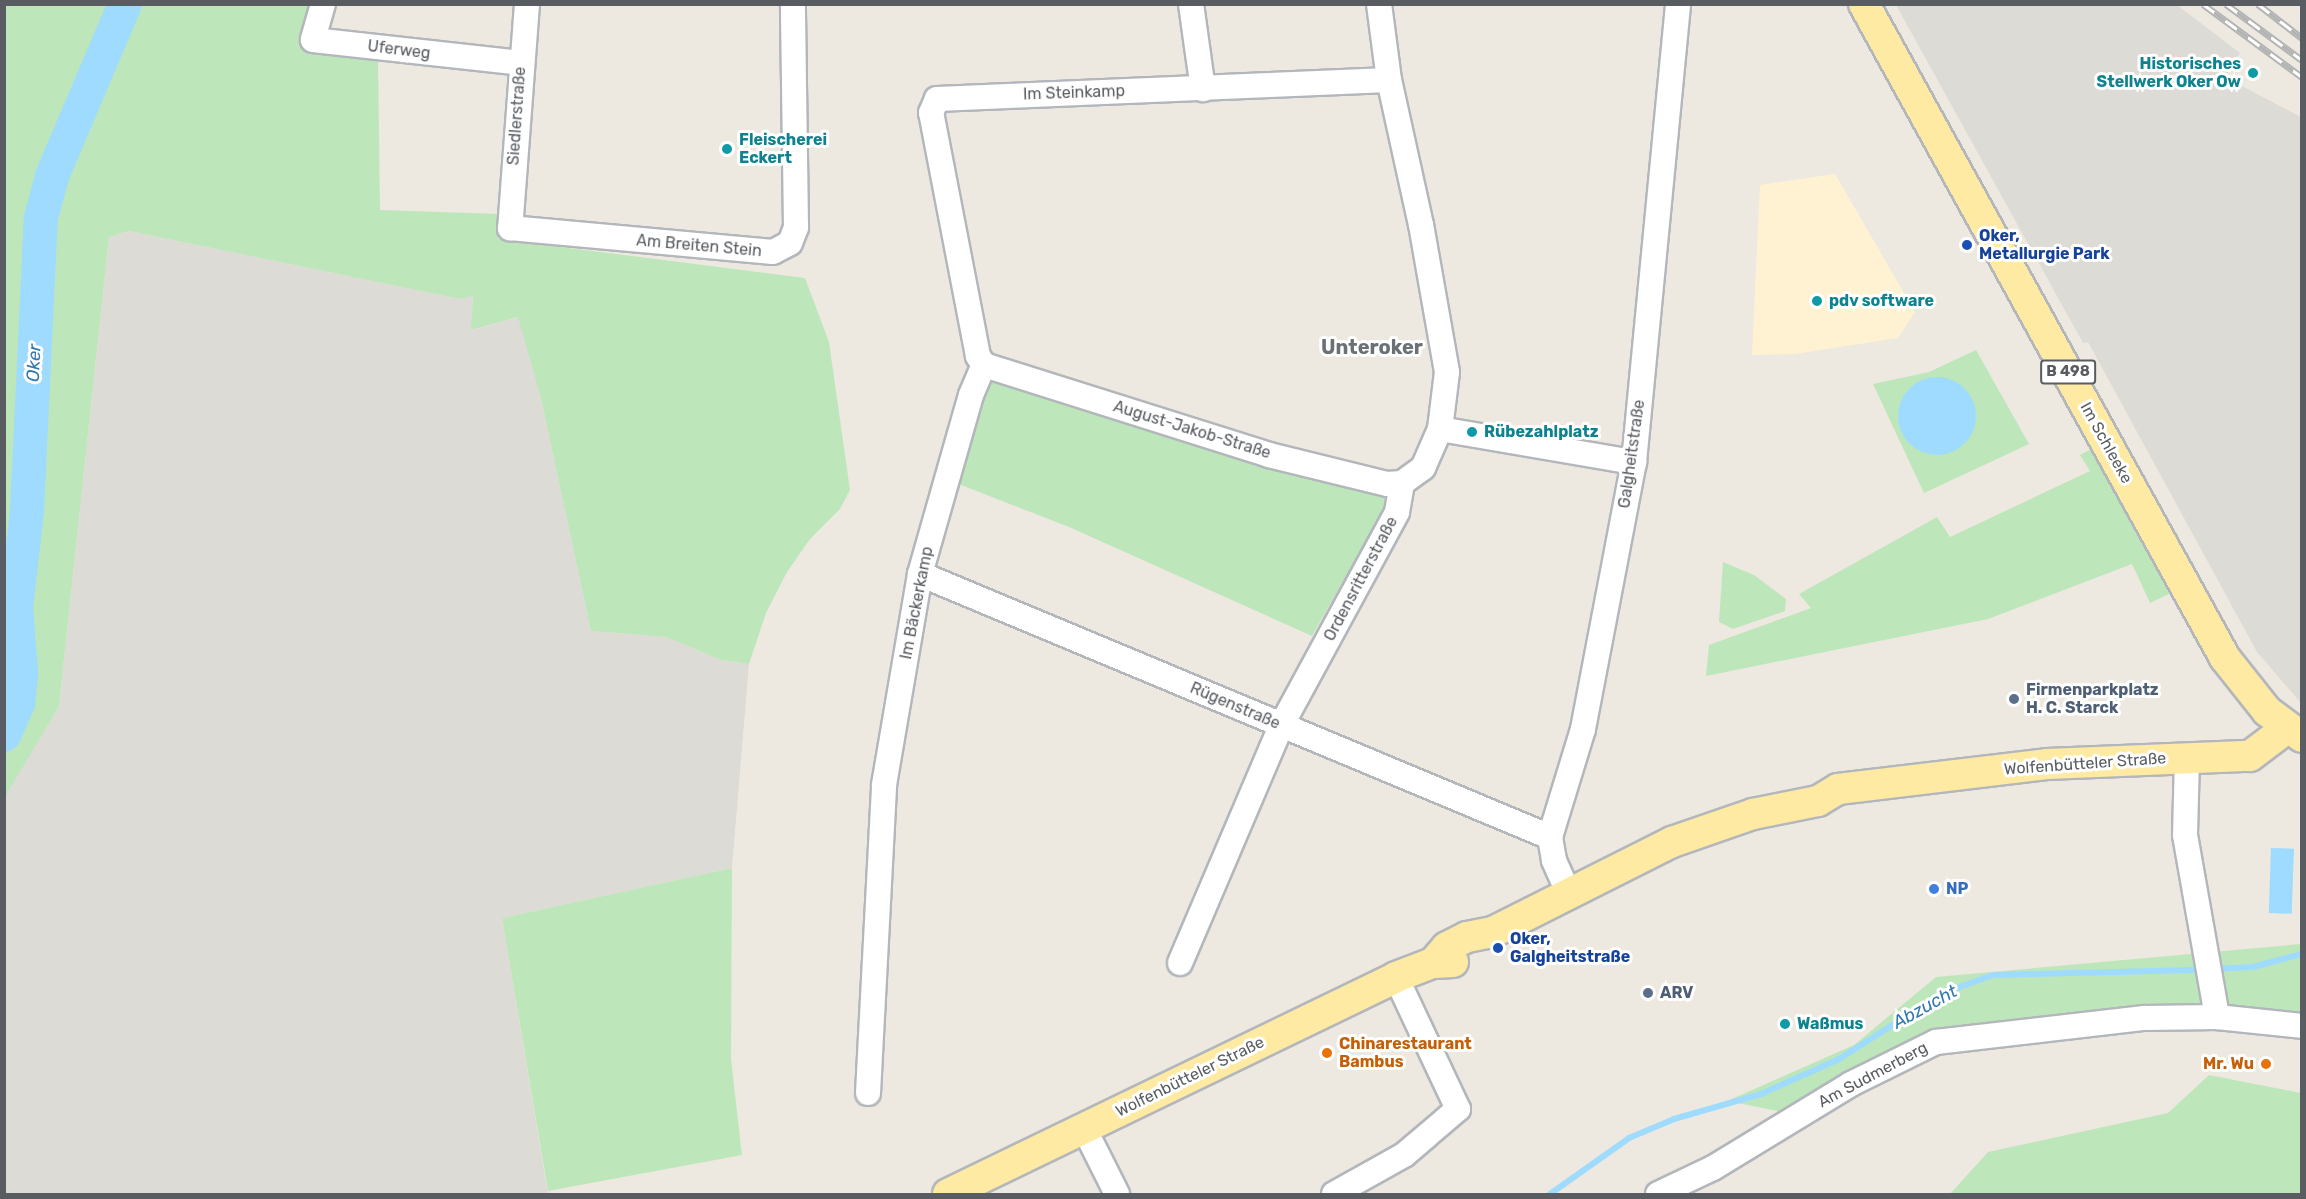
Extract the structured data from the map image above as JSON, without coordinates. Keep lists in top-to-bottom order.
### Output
{
  "streets": {
    "main road": ["B 498", "Im Schleeke", "Wolfenbütteler Straße"],
    "street": [
      "Uferweg",
      "Im Steinkamp",
      "Siedlerstraße",
      "Am Breiten Stein",
      "August-Jakob-Straße",
      "Galgheitstraße",
      "Ordensritterstraße",
      "Im Bäckerkamp",
      "Rügenstraße",
      "Am Sudmerberg"
    ]
  },
  "crossings": [
    ["Uferweg", "Siedlerstraße"],
    ["Im Steinkamp", "August-Jakob-Straße"],
    ["Im Steinkamp", "Im Bäckerkamp"],
    ["Siedlerstraße", "Am Breiten Stein"],
    ["August-Jakob-Straße", "Ordensritterstraße"],
    ["August-Jakob-Straße", "Im Bäckerkamp"],
    ["Im Schleeke", "Wolfenbütteler Straße"],
    ["Galgheitstraße", "Rügenstraße"],
    ["Galgheitstraße", "Wolfenbütteler Straße"],
    ["Ordensritterstraße", "Rügenstraße"],
    ["Im Bäckerkamp", "Rügenstraße"]
  ],
  "districts": ["Unteroker"],
  "water": ["Oker", "Abzucht"],
  "places": [
    "Historisches Stellwerk Oker Ow",
    "Fleischerei Eckert",
    "Oker, Metallurgie Park",
    "pdv software",
    "Rübezahlplatz",
    "Firmenparkplatz H. C. Starck",
    "NP",
    "Oker, Galgheitstraße",
    "ARV",
    "Waßmus",
    "Chinarestaurant Bambus",
    "Mr. Wu"
  ]
}
